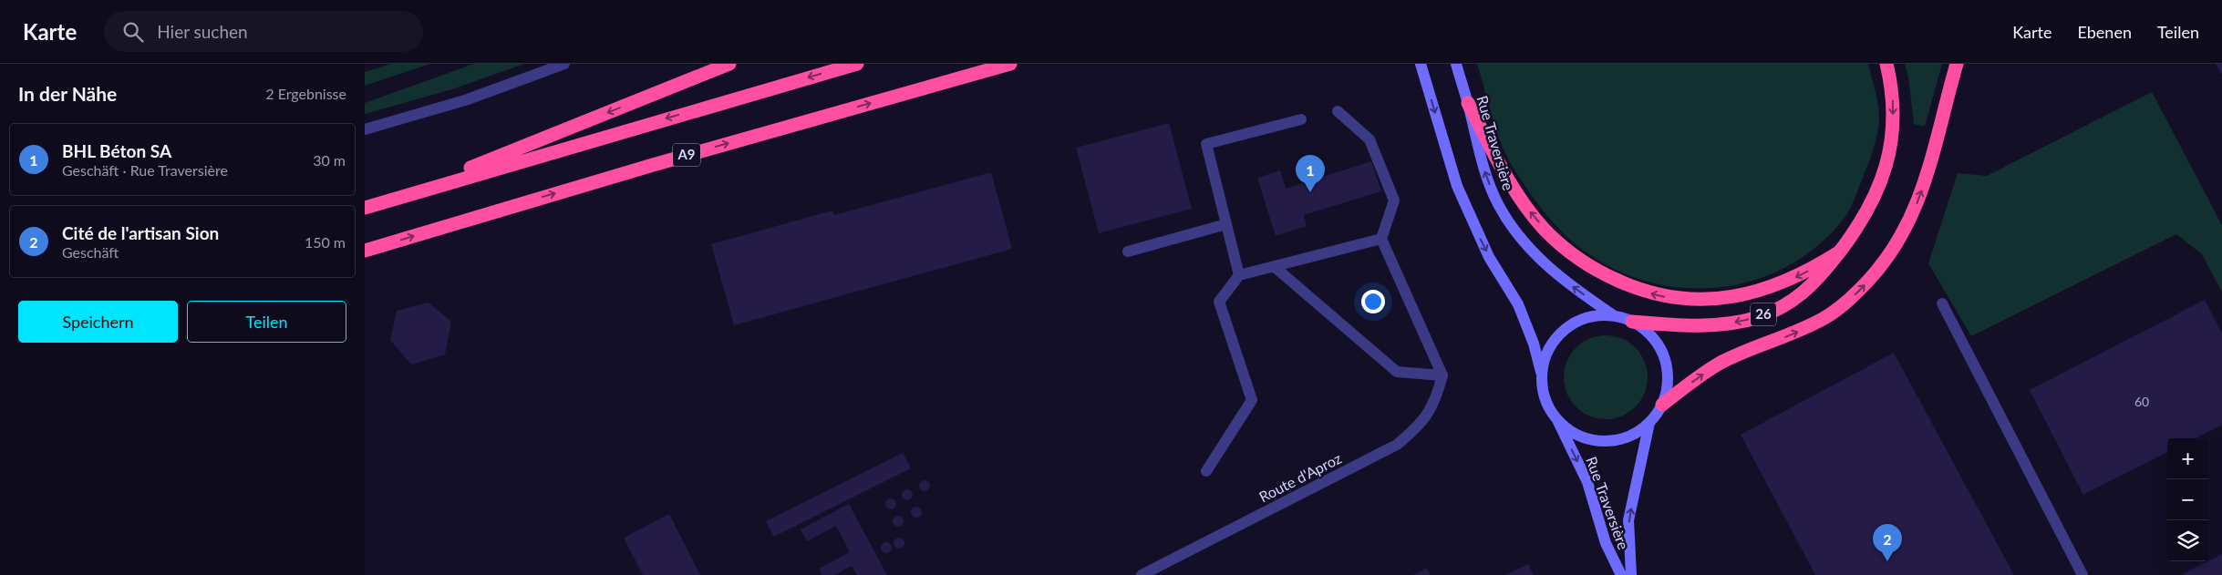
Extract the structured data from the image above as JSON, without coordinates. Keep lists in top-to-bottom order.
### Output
{
  "streets": {
    "highway": ["A9", "26"],
    "main road": ["Rue Traversière"],
    "street": ["Route d'Aproz"]
  },
  "crossings": [
    ["Rue Traversière", "26"]
  ],
  "house_numbers": ["60"],
  "page": {
    "header": "Karte",
    "search": "Hier suchen",
    "nav": ["Karte", "Ebenen", "Teilen"],
    "heading": ["In der Nähe", "2 Ergebnisse"],
    "list": [
      {
        "mark": "1",
        "name": "BHL Béton SA",
        "note": "Geschäft · Rue Traversière",
        "value": "30 m"
      },
      {
        "mark": "2",
        "name": "Cité de l'artisan Sion",
        "note": "Geschäft",
        "value": "150 m"
      }
    ],
    "pins": ["1", "2"],
    "buttons": ["Speichern", "Teilen"],
    "map_buttons": ["+", "−"]
  }
}
